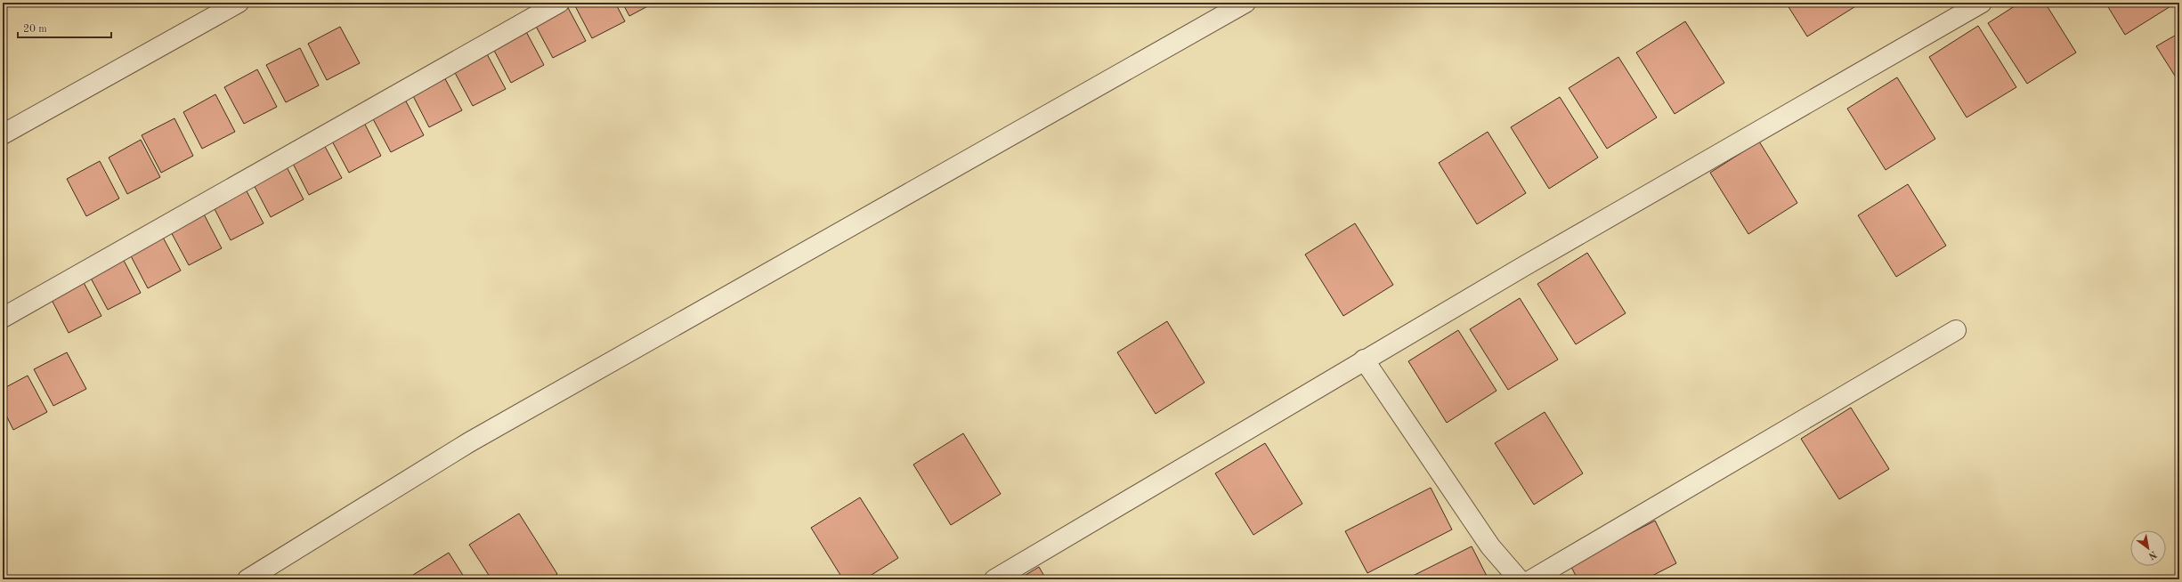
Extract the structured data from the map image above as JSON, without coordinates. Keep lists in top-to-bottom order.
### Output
{
  "scale_bar": "20 m",
  "north": "bottom right"
}
